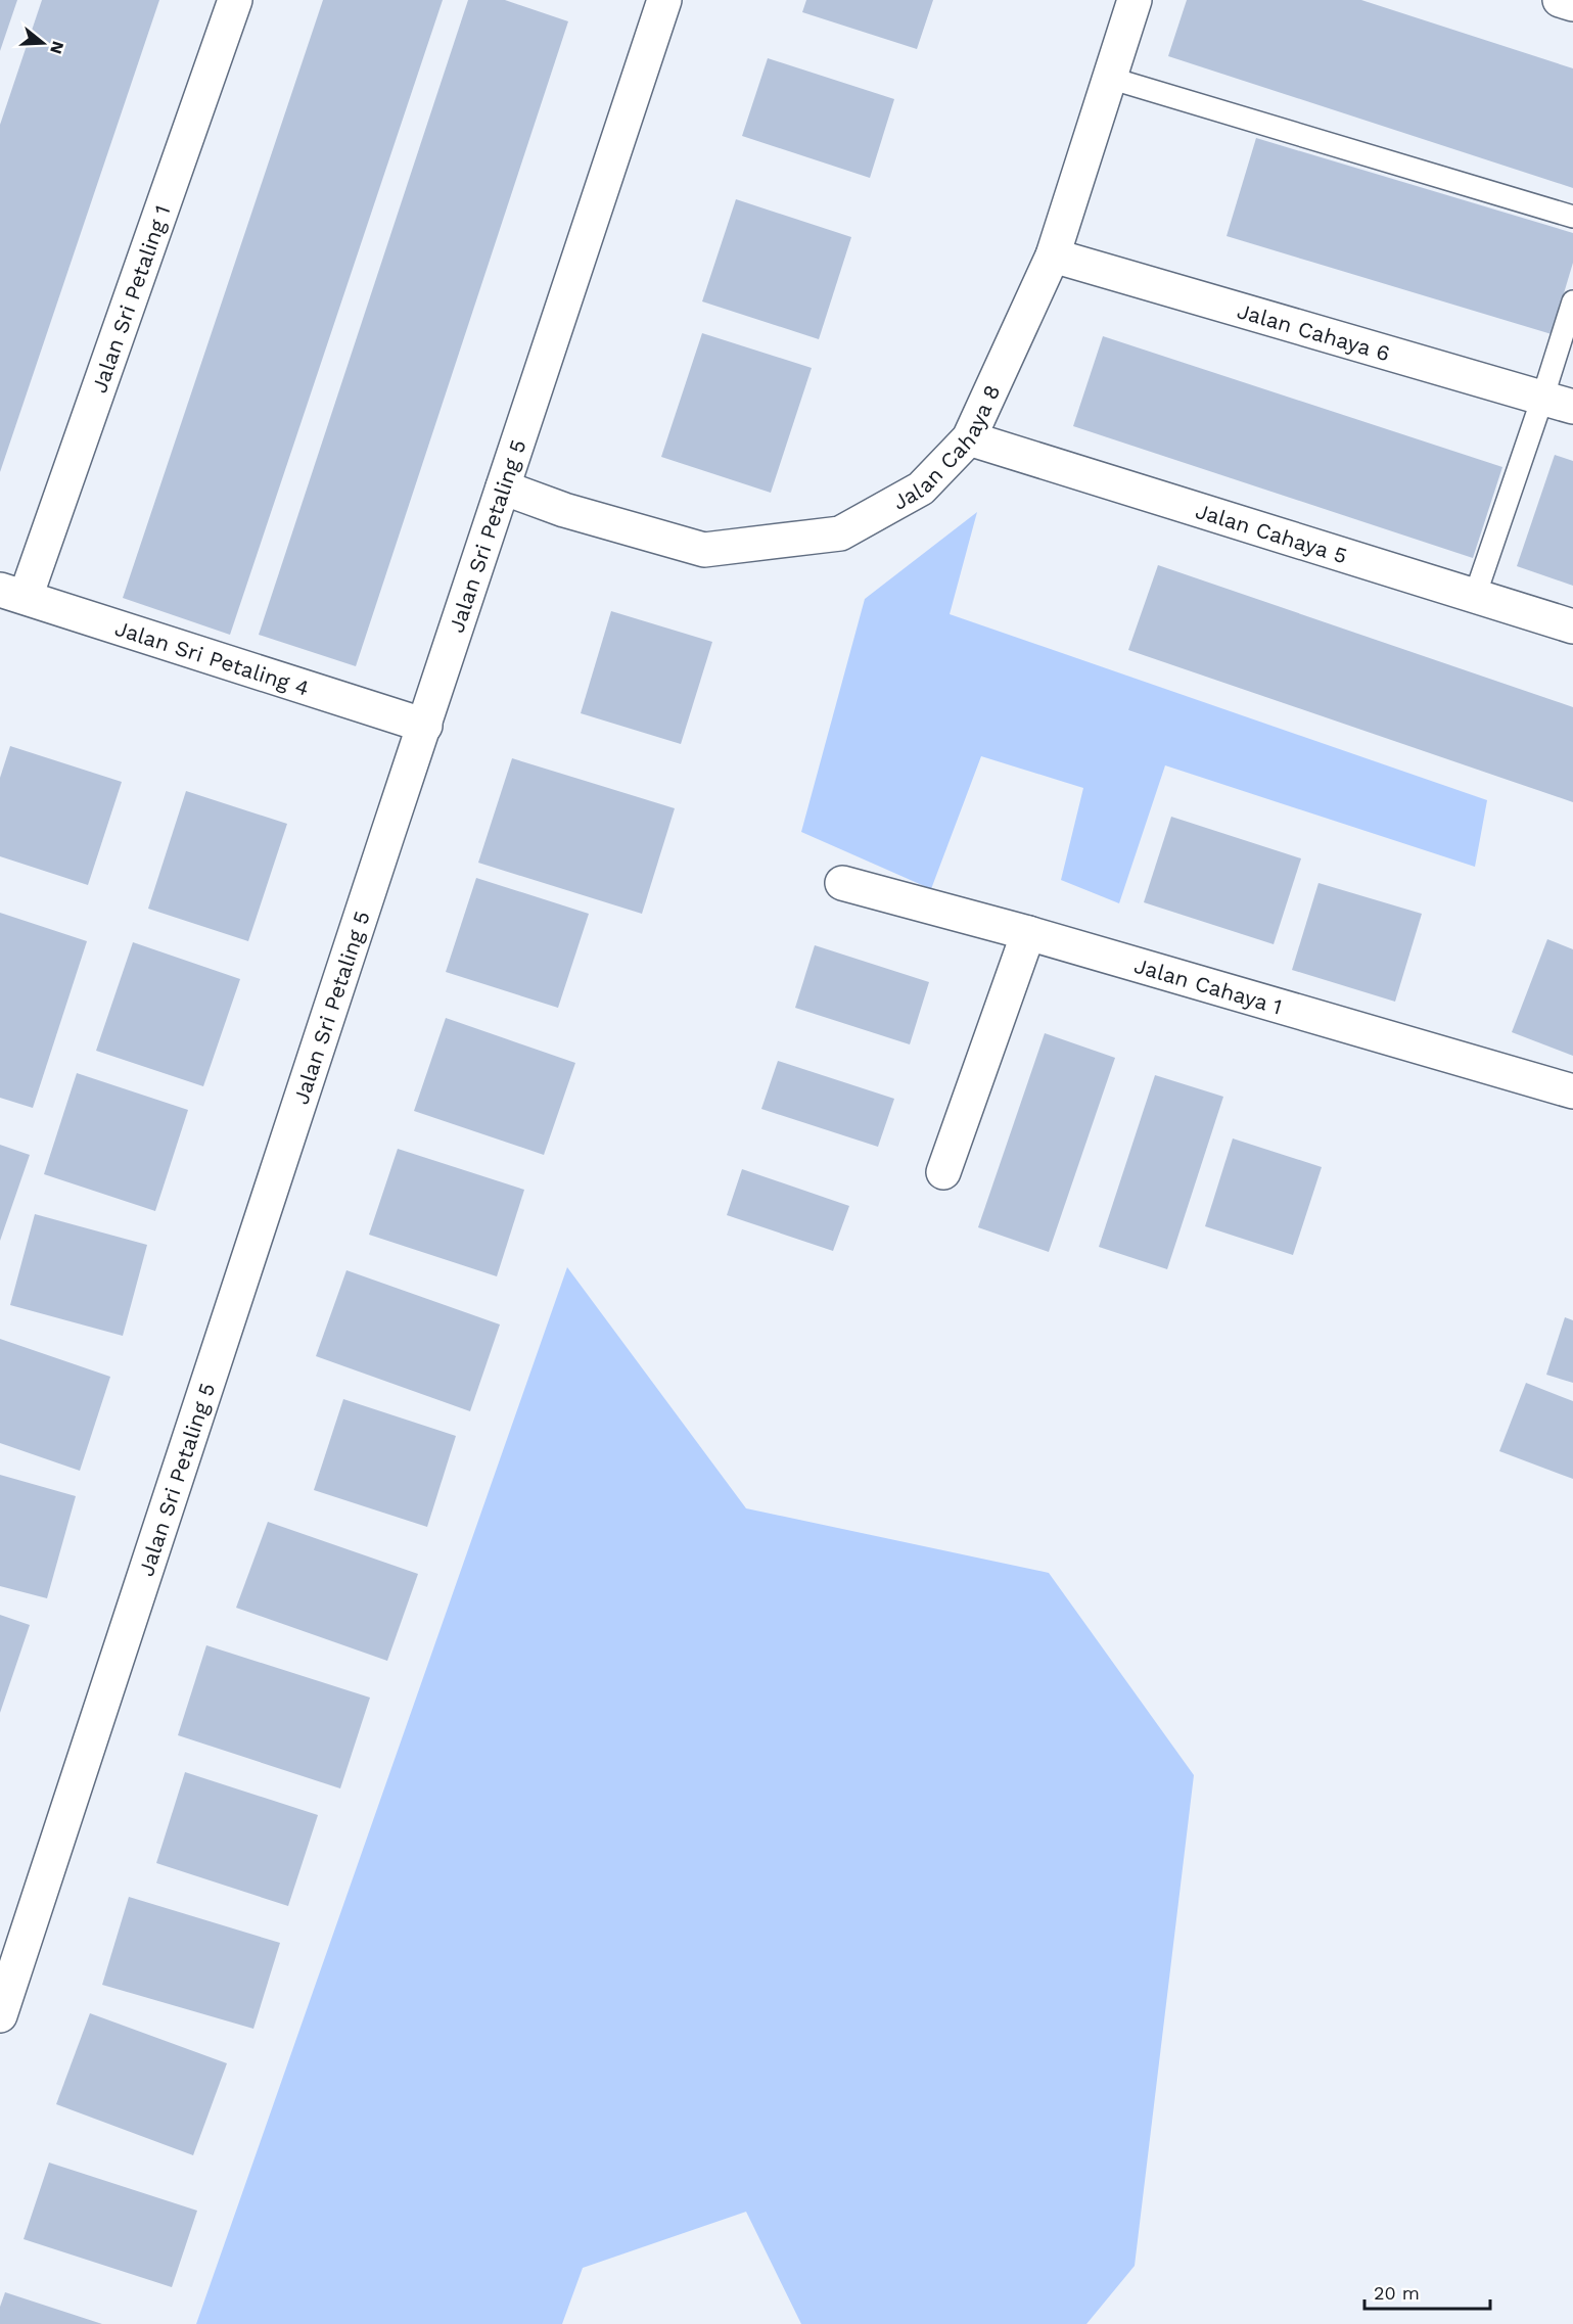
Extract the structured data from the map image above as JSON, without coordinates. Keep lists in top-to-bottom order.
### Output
{
  "streets": {
    "street": [
      "Jalan Sri Petaling 1",
      "Jalan Cahaya 6",
      "Jalan Cahaya 8",
      "Jalan Cahaya 5",
      "Jalan Sri Petaling 5",
      "Jalan Sri Petaling 4",
      "Jalan Cahaya 1"
    ]
  },
  "crossings": [
    ["Jalan Sri Petaling 1", "Jalan Sri Petaling 4"],
    ["Jalan Cahaya 6", "Jalan Cahaya 8"],
    ["Jalan Cahaya 8", "Jalan Cahaya 5"],
    ["Jalan Cahaya 8", "Jalan Sri Petaling 5"],
    ["Jalan Sri Petaling 5", "Jalan Sri Petaling 4"]
  ],
  "scale_bar": "20 m",
  "north": "right"
}
